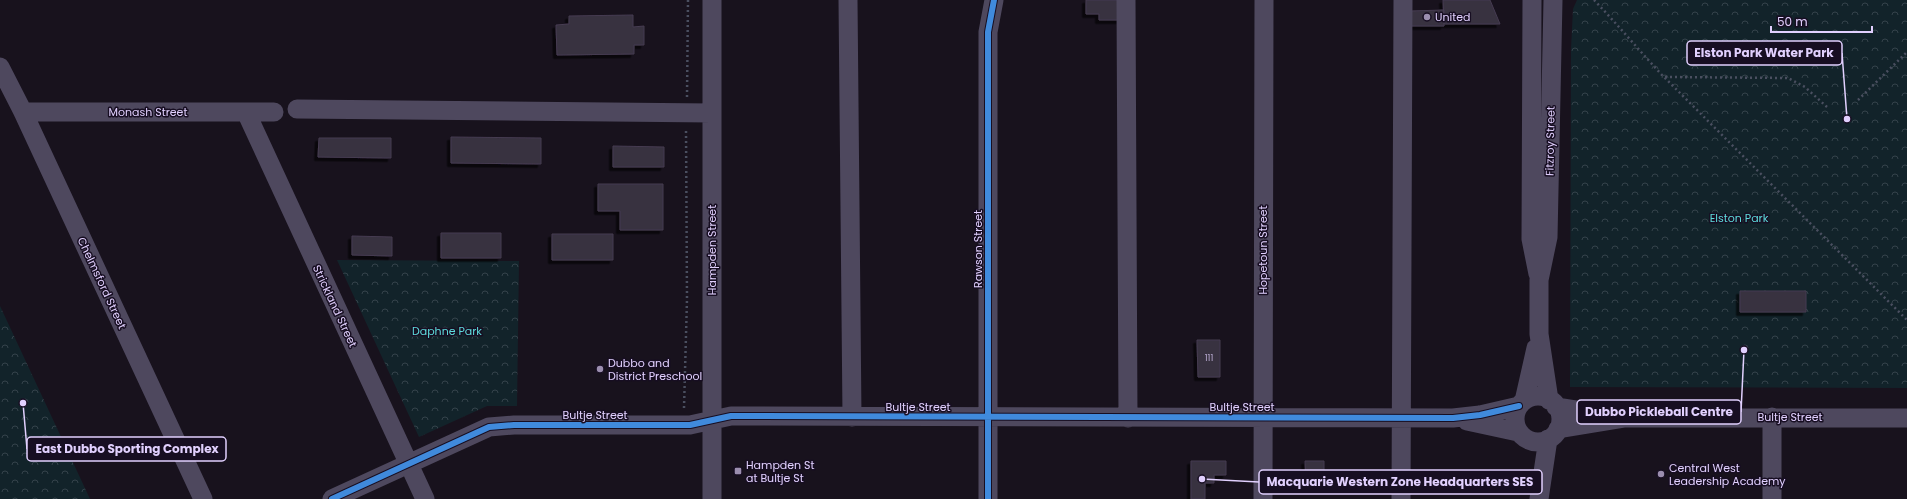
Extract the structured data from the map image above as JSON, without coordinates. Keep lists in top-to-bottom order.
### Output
{
  "streets": {
    "street": [
      "Monash Street",
      "Fitzroy Street",
      "Rawson Street",
      "Hampden Street",
      "Hopetoun Street",
      "Chelmsford Street",
      "Strickland Street",
      "Bultje Street"
    ]
  },
  "crossings": [
    ["Monash Street", "Chelmsford Street"],
    ["Monash Street", "Strickland Street"],
    ["Fitzroy Street", "Bultje Street"],
    ["Rawson Street", "Bultje Street"],
    ["Hampden Street", "Bultje Street"],
    ["Hopetoun Street", "Bultje Street"],
    ["Strickland Street", "Bultje Street"]
  ],
  "parks": ["Elston Park", "Daphne Park"],
  "places": {
    "other": [
      "United",
      "Elston Park Water Park",
      "Dubbo Pickleball Centre",
      "Dubbo and District Preschool",
      "East Dubbo Sporting Complex",
      "Central West Leadership Academy",
      "Macquarie Western Zone Headquarters SES"
    ],
    "transit": ["Hampden St at Bultje St"]
  },
  "house_numbers": ["111"],
  "scale_bar": "50 m"
}
